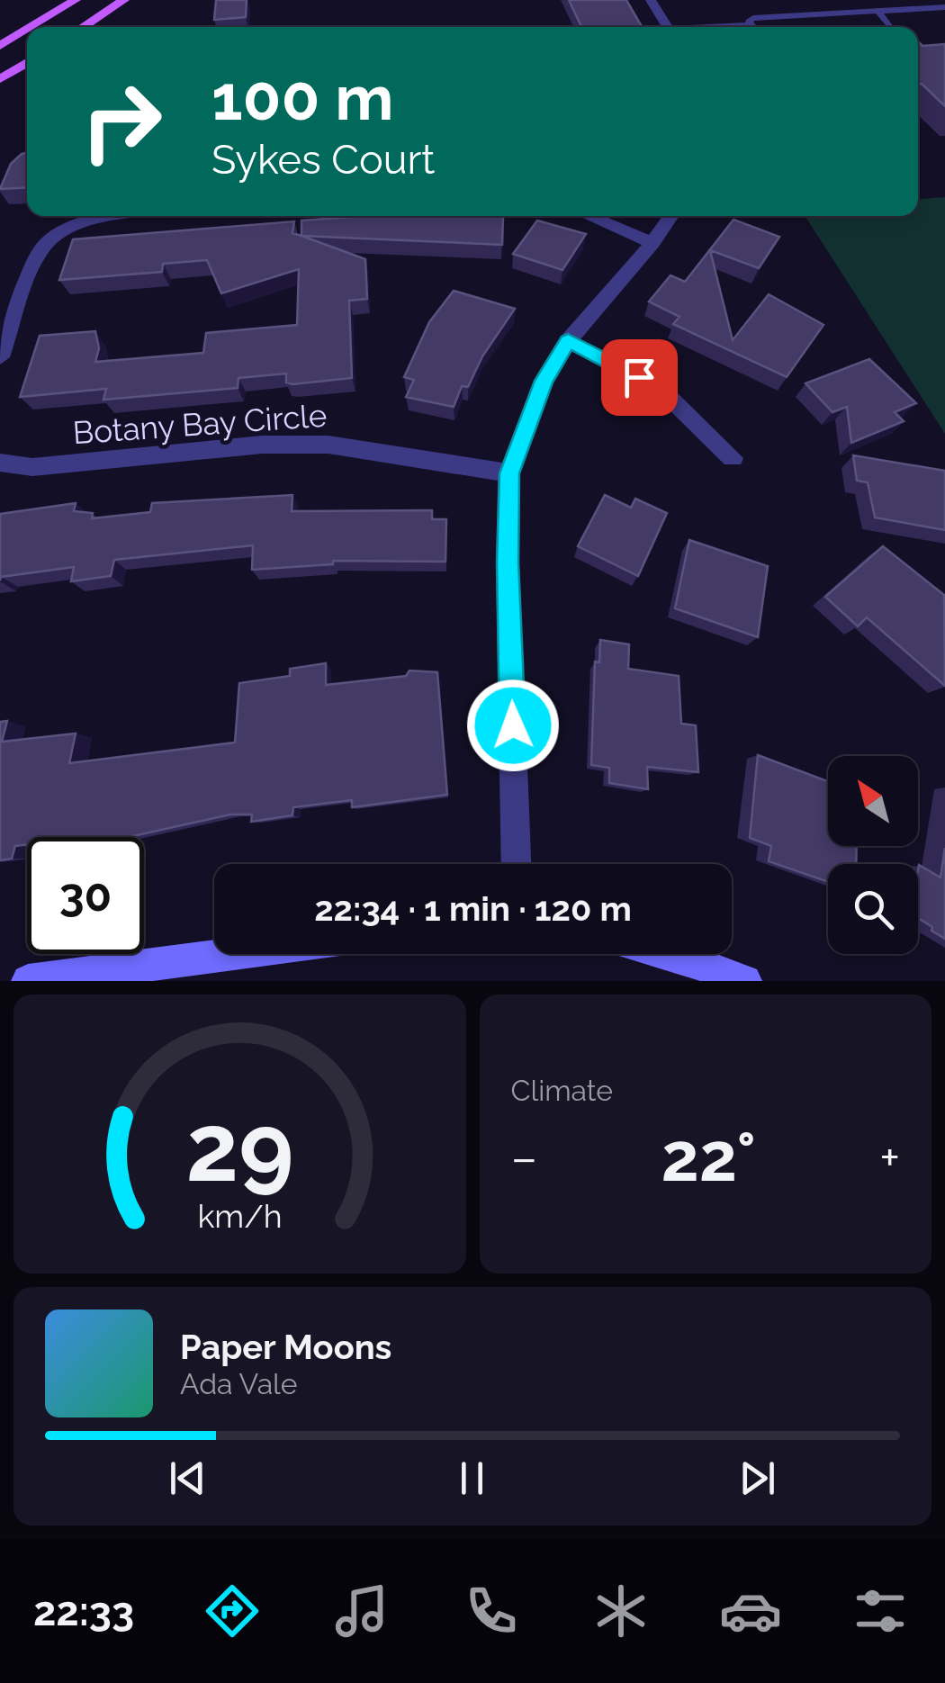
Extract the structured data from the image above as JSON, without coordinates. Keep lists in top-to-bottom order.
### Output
{
  "streets": {
    "street": ["Botany Bay Circle"]
  },
  "north": "top left",
  "page": {
    "turn": ["100 m", "Sykes Court"],
    "limit": "30",
    "trip": "22:34 · 1 min · 120 m",
    "tile": "Climate",
    "heat": ["−", "22°", "+"],
    "song": ["Paper Moons", "Ada Vale"],
    "tabs": "22:33",
    "gauge": ["29", "km/h"]
  }
}
